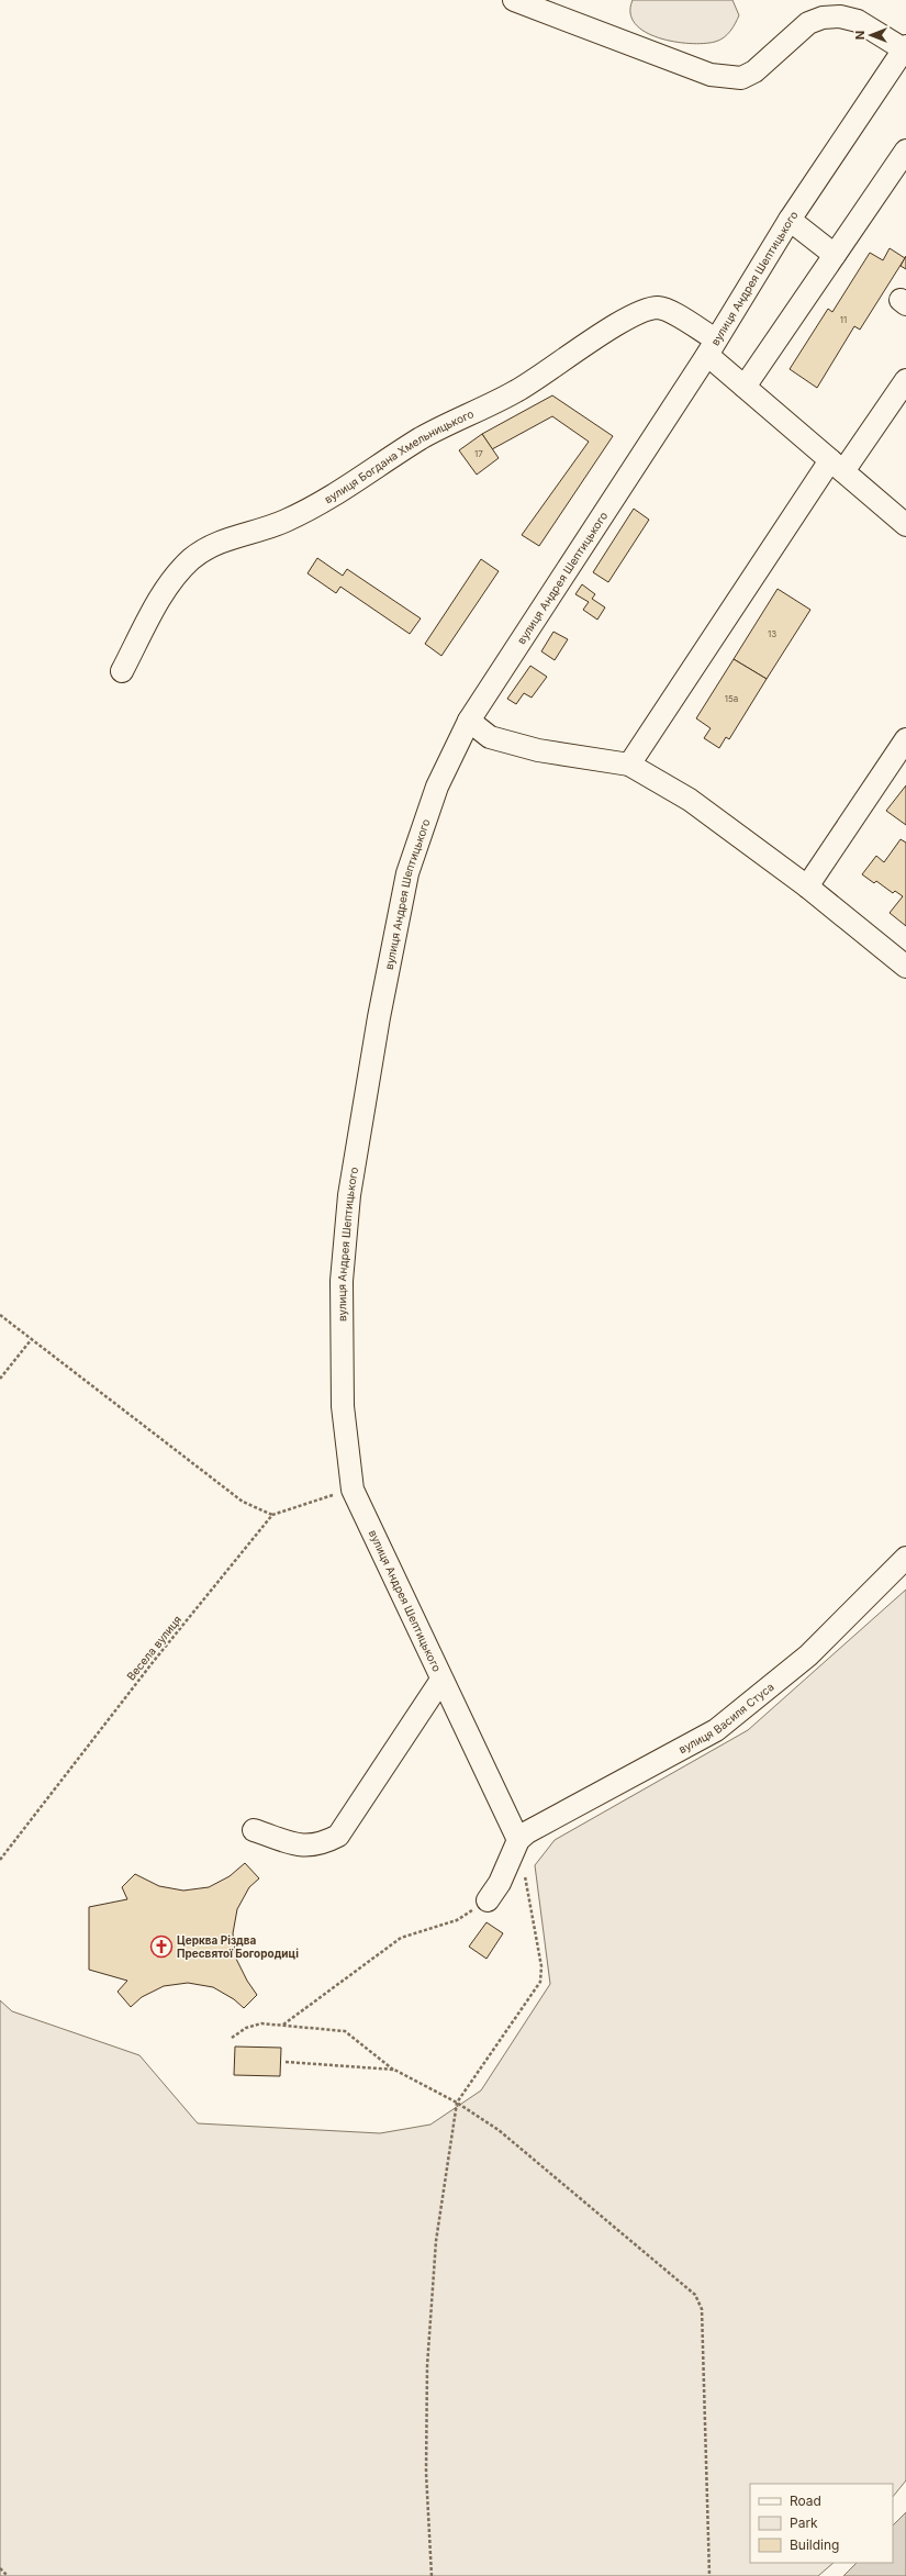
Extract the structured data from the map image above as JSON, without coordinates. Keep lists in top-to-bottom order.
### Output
{
  "streets": {
    "street": ["вулиця Андрея Шептицького", "вулиця Богдана Хмельницького", "вулиця Василя Стуса"],
    "path": ["Весела вулиця"]
  },
  "crossings": [
    ["вулиця Андрея Шептицького", "вулиця Богдана Хмельницького"],
    ["вулиця Андрея Шептицького", "вулиця Василя Стуса"]
  ],
  "places": {
    "church": ["Церква Різдва Пресвятої Богородиці"]
  },
  "house_numbers": [
    "11",
    "17",
    "13",
    "15а"
  ],
  "legend": ["Road", "Park", "Building"],
  "north": "left"
}
